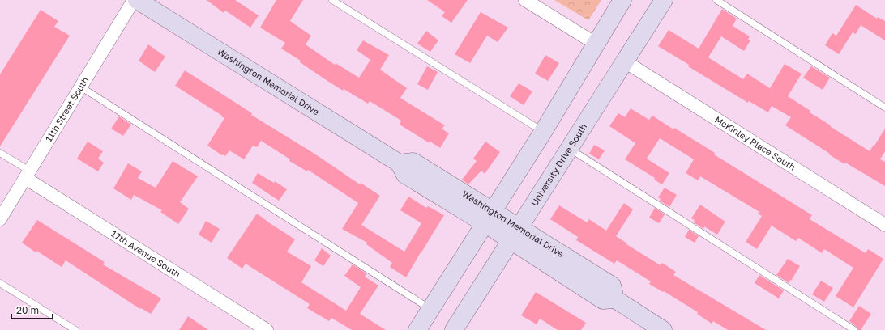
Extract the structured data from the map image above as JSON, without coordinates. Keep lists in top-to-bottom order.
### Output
{
  "streets": {
    "main road": ["Washington Memorial Drive", "University Drive South"],
    "street": ["11th Street South", "McKinley Place South", "17th Avenue South"]
  },
  "crossings": [
    ["Washington Memorial Drive", "University Drive South"],
    ["11th Street South", "17th Avenue South"],
    ["McKinley Place South", "University Drive South"]
  ],
  "scale_bar": "20 m"
}
